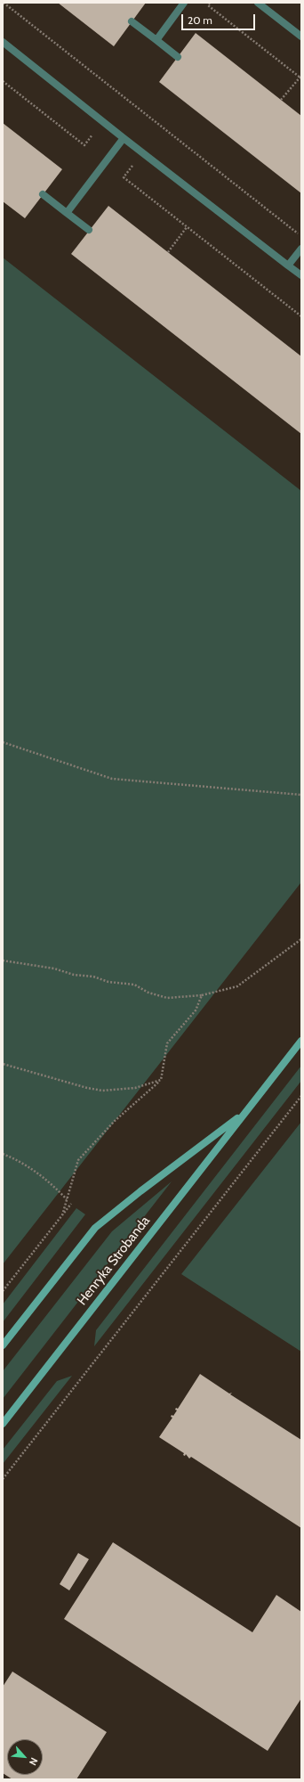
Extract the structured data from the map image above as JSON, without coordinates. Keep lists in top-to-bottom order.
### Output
{
  "streets": {
    "street": ["Henryka Strobanda"]
  },
  "scale_bar": "20 m",
  "north": "bottom right"
}
